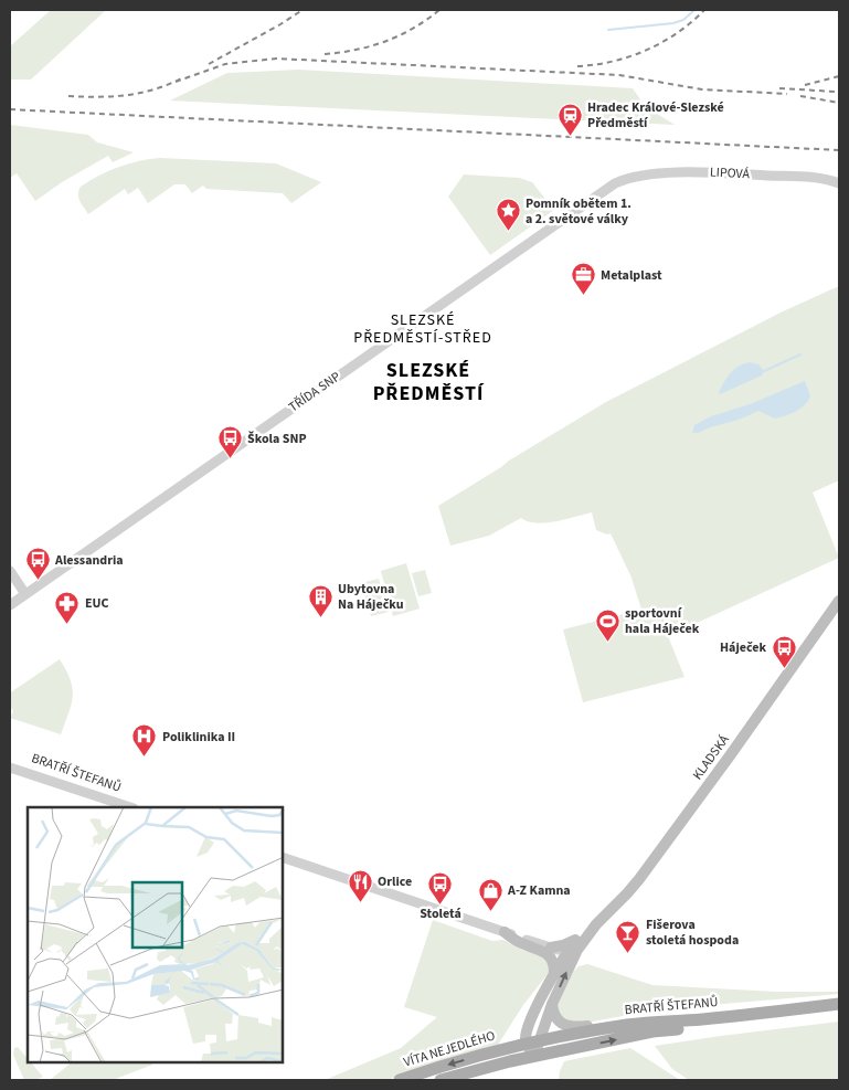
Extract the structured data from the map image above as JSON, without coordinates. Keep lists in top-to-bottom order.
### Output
{
  "streets": {
    "main road": ["KLADSKÁ", "BRATŘÍ ŠTEFANŮ", "VÍTA NEJEDLÉHO"],
    "street": ["LIPOVÁ", "TŘÍDA SNP"]
  },
  "crossings": [
    ["LIPOVÁ", "TŘÍDA SNP"],
    ["KLADSKÁ", "BRATŘÍ ŠTEFANŮ"],
    ["KLADSKÁ", "VÍTA NEJEDLÉHO"],
    ["BRATŘÍ ŠTEFANŮ", "VÍTA NEJEDLÉHO"]
  ],
  "one_way": ["BRATŘÍ ŠTEFANŮ"],
  "districts": ["SLEZSKÉ PŘEDMĚSTÍ-STŘED", "SLEZSKÉ PŘEDMĚSTÍ"],
  "places": {
    "station": ["Hradec Králové-Slezské Předměstí"],
    "place": ["Pomník obětem 1. a 2. světové války"],
    "office": ["Metalplast"],
    "bus stop": [
      "Škola SNP",
      "Alessandria",
      "Háječek",
      "Stoletá"
    ],
    "building": ["Ubytovna Na Háječku"],
    "pharmacy": ["EUC"],
    "sports": ["sportovní hala Háječek"],
    "hospital": ["Poliklinika II"],
    "restaurant": ["Orlice"],
    "shop": ["A-Z Kamna"],
    "bar": ["Fišerova stoletá hospoda"]
  }
}
